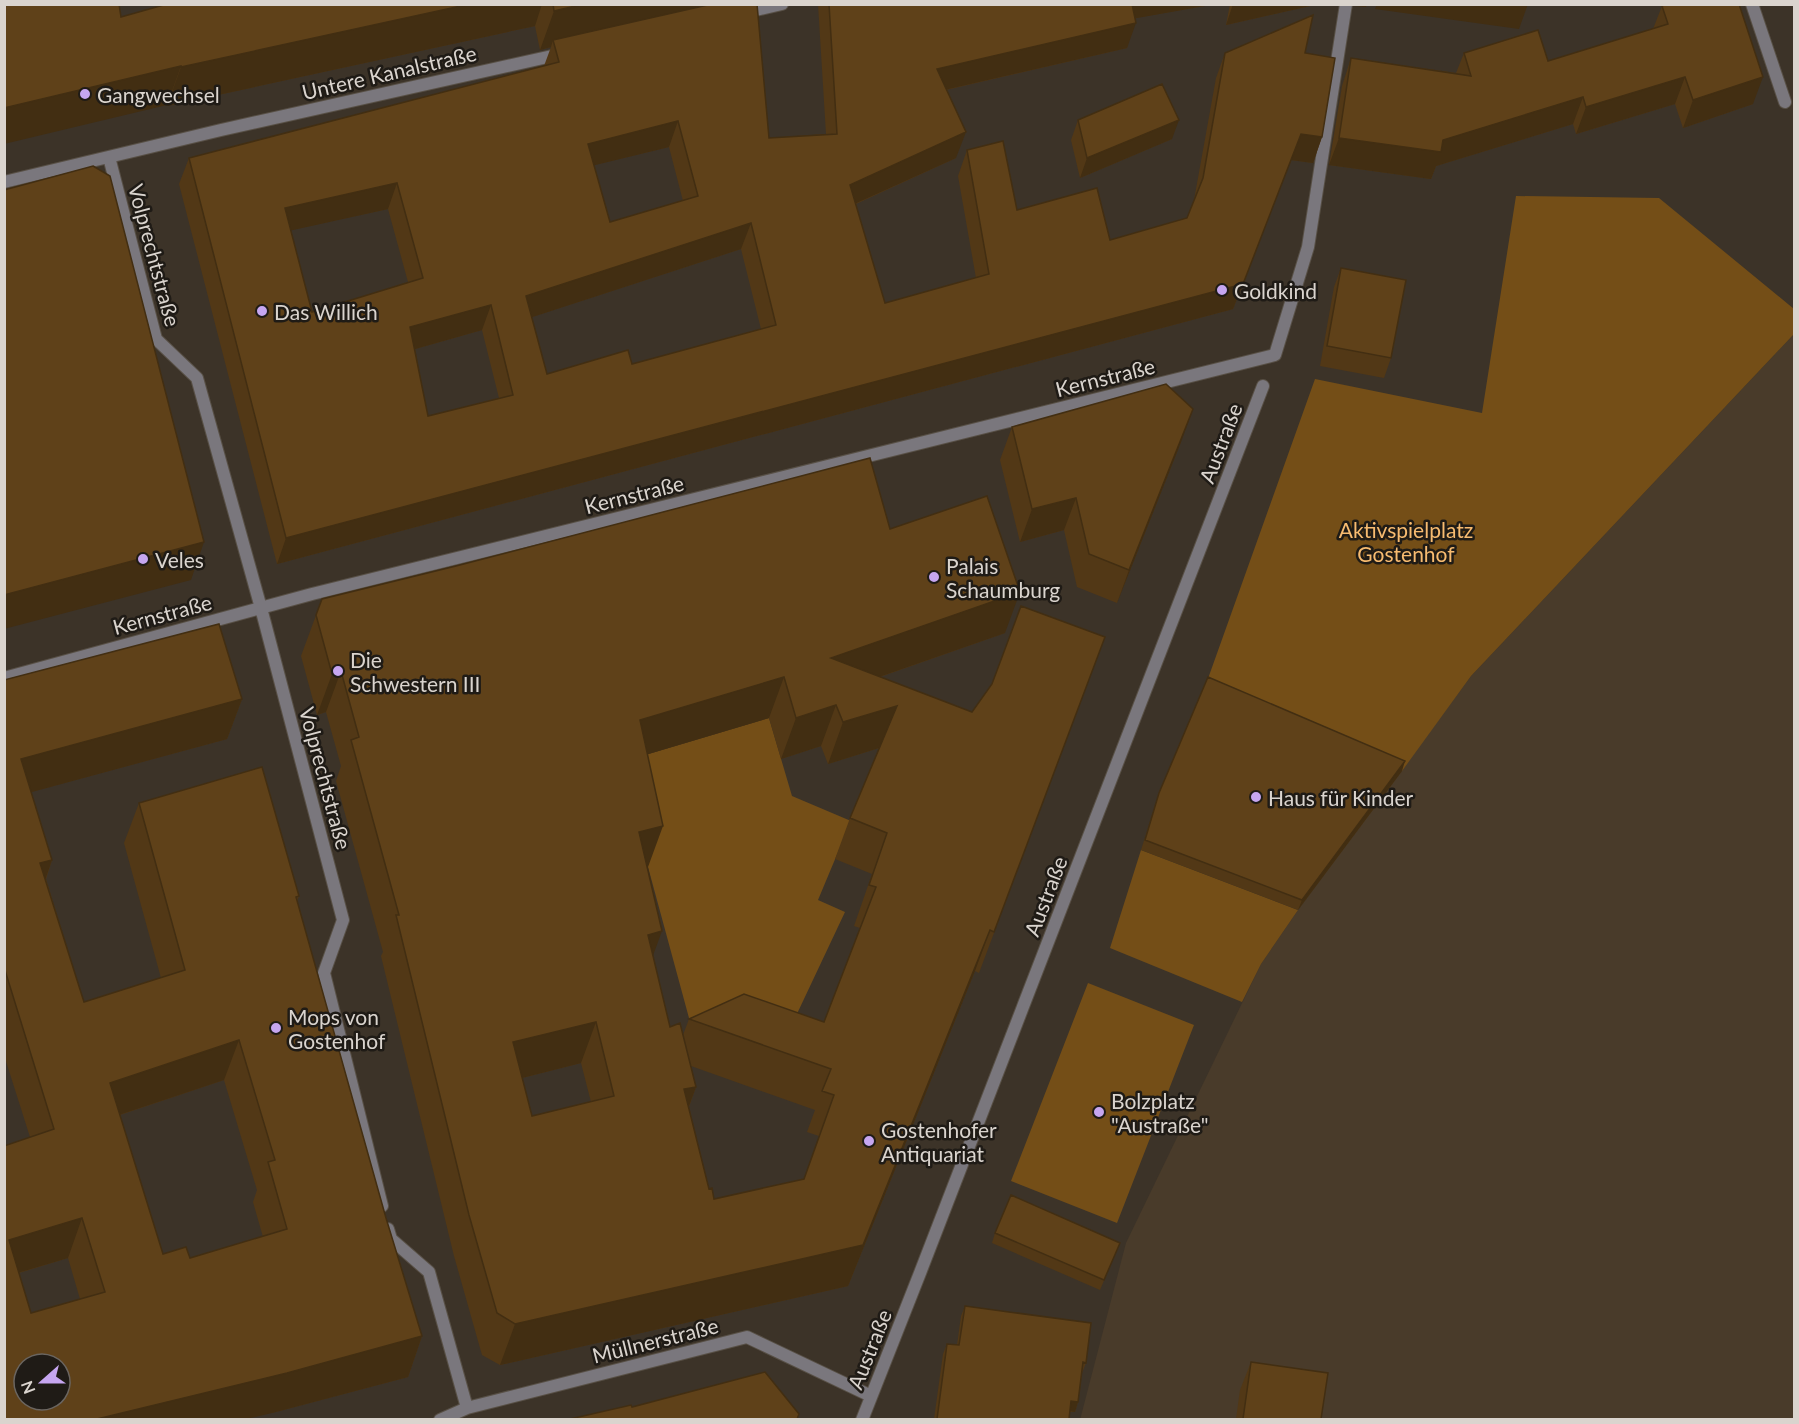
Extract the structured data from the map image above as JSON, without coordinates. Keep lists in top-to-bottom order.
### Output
{
  "streets": {
    "street": [
      "Untere Kanalstraße",
      "Volprechtstraße",
      "Kernstraße",
      "Austraße",
      "Müllnerstraße"
    ]
  },
  "crossings": [
    ["Untere Kanalstraße", "Volprechtstraße"],
    ["Volprechtstraße", "Kernstraße"],
    ["Volprechtstraße", "Müllnerstraße"],
    ["Austraße", "Müllnerstraße"]
  ],
  "parks": ["Aktivspielplatz Gostenhof"],
  "places": [
    "Gangwechsel",
    "Goldkind",
    "Das Willich",
    "Veles",
    "Palais Schaumburg",
    "Die Schwestern III",
    "Haus für Kinder",
    "Mops von Gostenhof",
    "Bolzplatz \"Austraße\"",
    "Gostenhofer Antiquariat"
  ],
  "north": "left"
}
